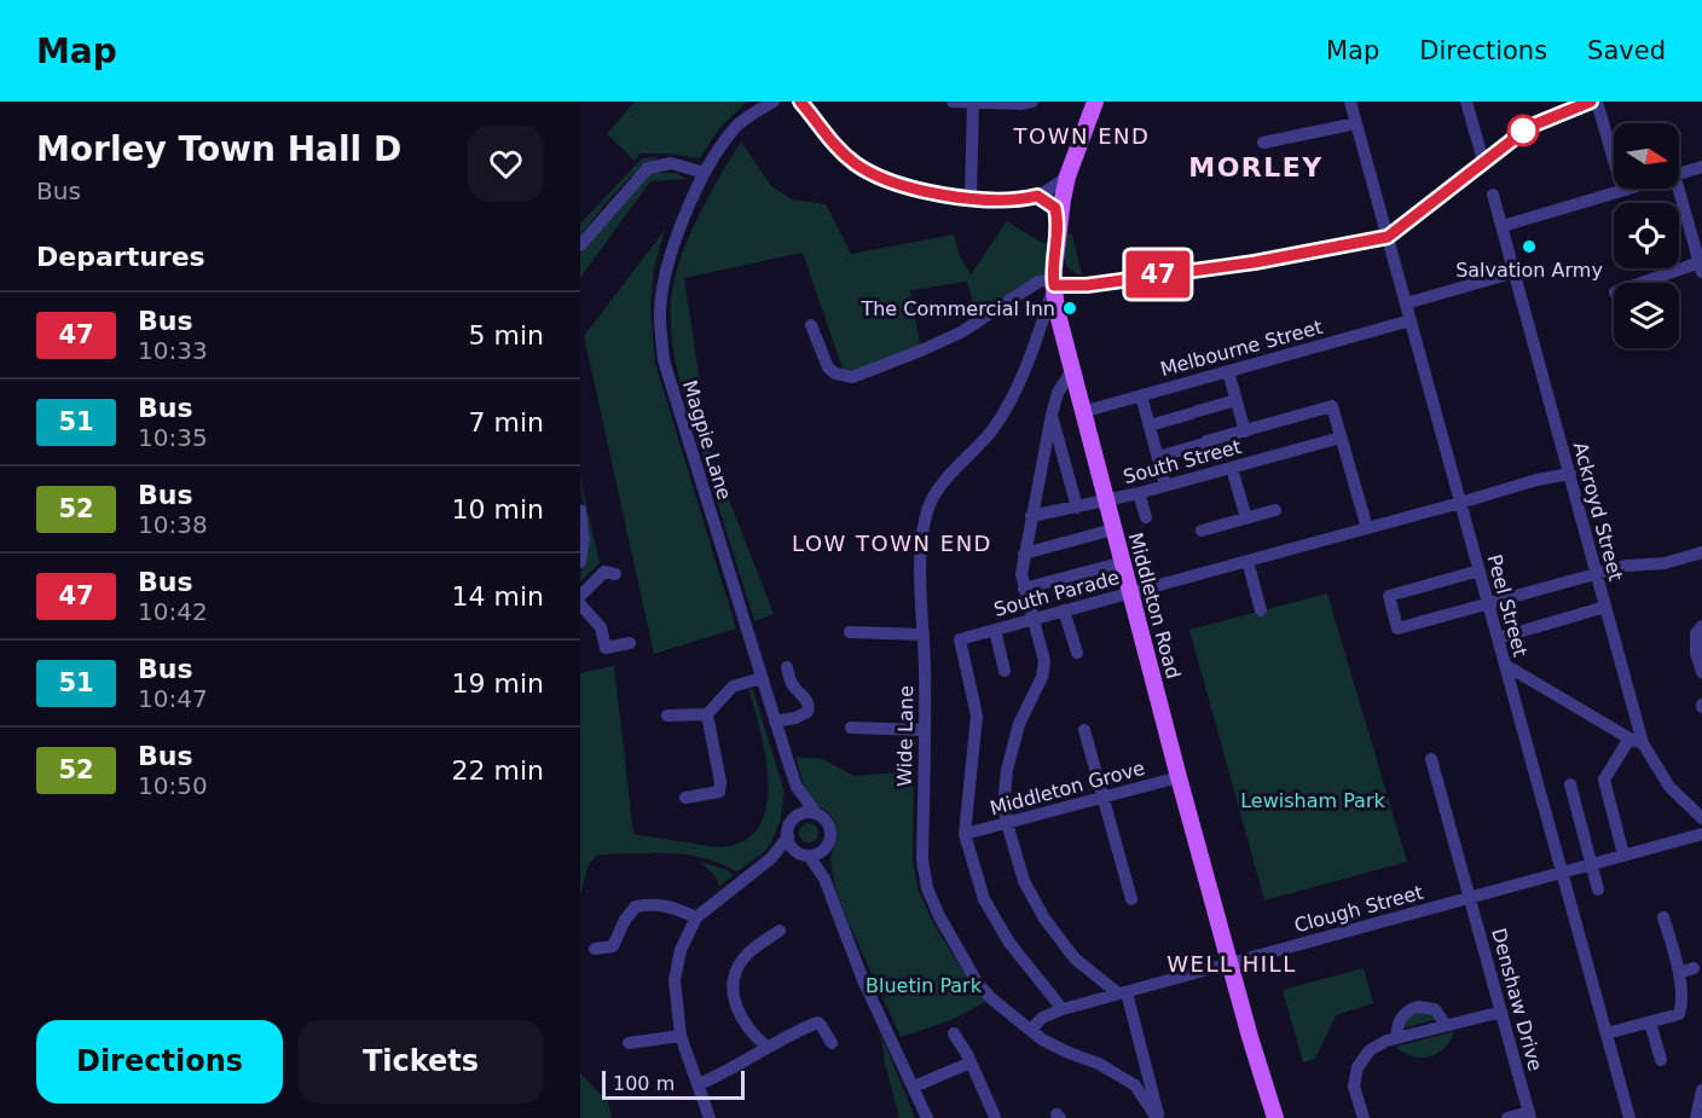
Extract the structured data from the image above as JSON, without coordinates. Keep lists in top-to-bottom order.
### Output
{
  "streets": {
    "main road": ["Middleton Road"],
    "street": [
      "Melbourne Street",
      "Magpie Lane",
      "South Street",
      "Ackroyd Street",
      "South Parade",
      "Peel Street",
      "Wide Lane",
      "Middleton Grove",
      "Clough Street",
      "Denshaw Drive"
    ]
  },
  "crossings": [
    ["Melbourne Street", "Middleton Road"],
    ["Melbourne Street", "Peel Street"],
    ["South Street", "Middleton Road"],
    ["Ackroyd Street", "South Parade"],
    ["South Parade", "Middleton Road"],
    ["South Parade", "Peel Street"],
    ["South Parade", "Middleton Grove"],
    ["Middleton Road", "Wide Lane"],
    ["Middleton Road", "Middleton Grove"],
    ["Middleton Road", "Clough Street"],
    ["Peel Street", "Clough Street"],
    ["Wide Lane", "Clough Street"],
    ["Clough Street", "Denshaw Drive"]
  ],
  "districts": [
    "TOWN END",
    "MORLEY",
    "LOW TOWN END",
    "WELL HILL"
  ],
  "parks": ["Lewisham Park", "Bluetin Park"],
  "places": ["Salvation Army", "The Commercial Inn"],
  "lines": ["bus line 47"],
  "scale_bar": "100 m",
  "north": "right",
  "page": {
    "header": "Map",
    "nav": ["Map", "Directions", "Saved"],
    "heading": [
      ["Morley Town Hall D", "Bus"],
      "Departures"
    ],
    "on_map": "47",
    "list": [
      {
        "mark": "47",
        "name": "Bus",
        "note": "10:33",
        "value": "5 min"
      },
      {
        "mark": "51",
        "name": "Bus",
        "note": "10:35",
        "value": "7 min"
      },
      {
        "mark": "52",
        "name": "Bus",
        "note": "10:38",
        "value": "10 min"
      },
      {
        "mark": "47",
        "name": "Bus",
        "note": "10:42",
        "value": "14 min"
      },
      {
        "mark": "51",
        "name": "Bus",
        "note": "10:47",
        "value": "19 min"
      },
      {
        "mark": "52",
        "name": "Bus",
        "note": "10:50",
        "value": "22 min"
      }
    ],
    "buttons": ["Directions", "Tickets"],
    "scale": "100 m"
  }
}
